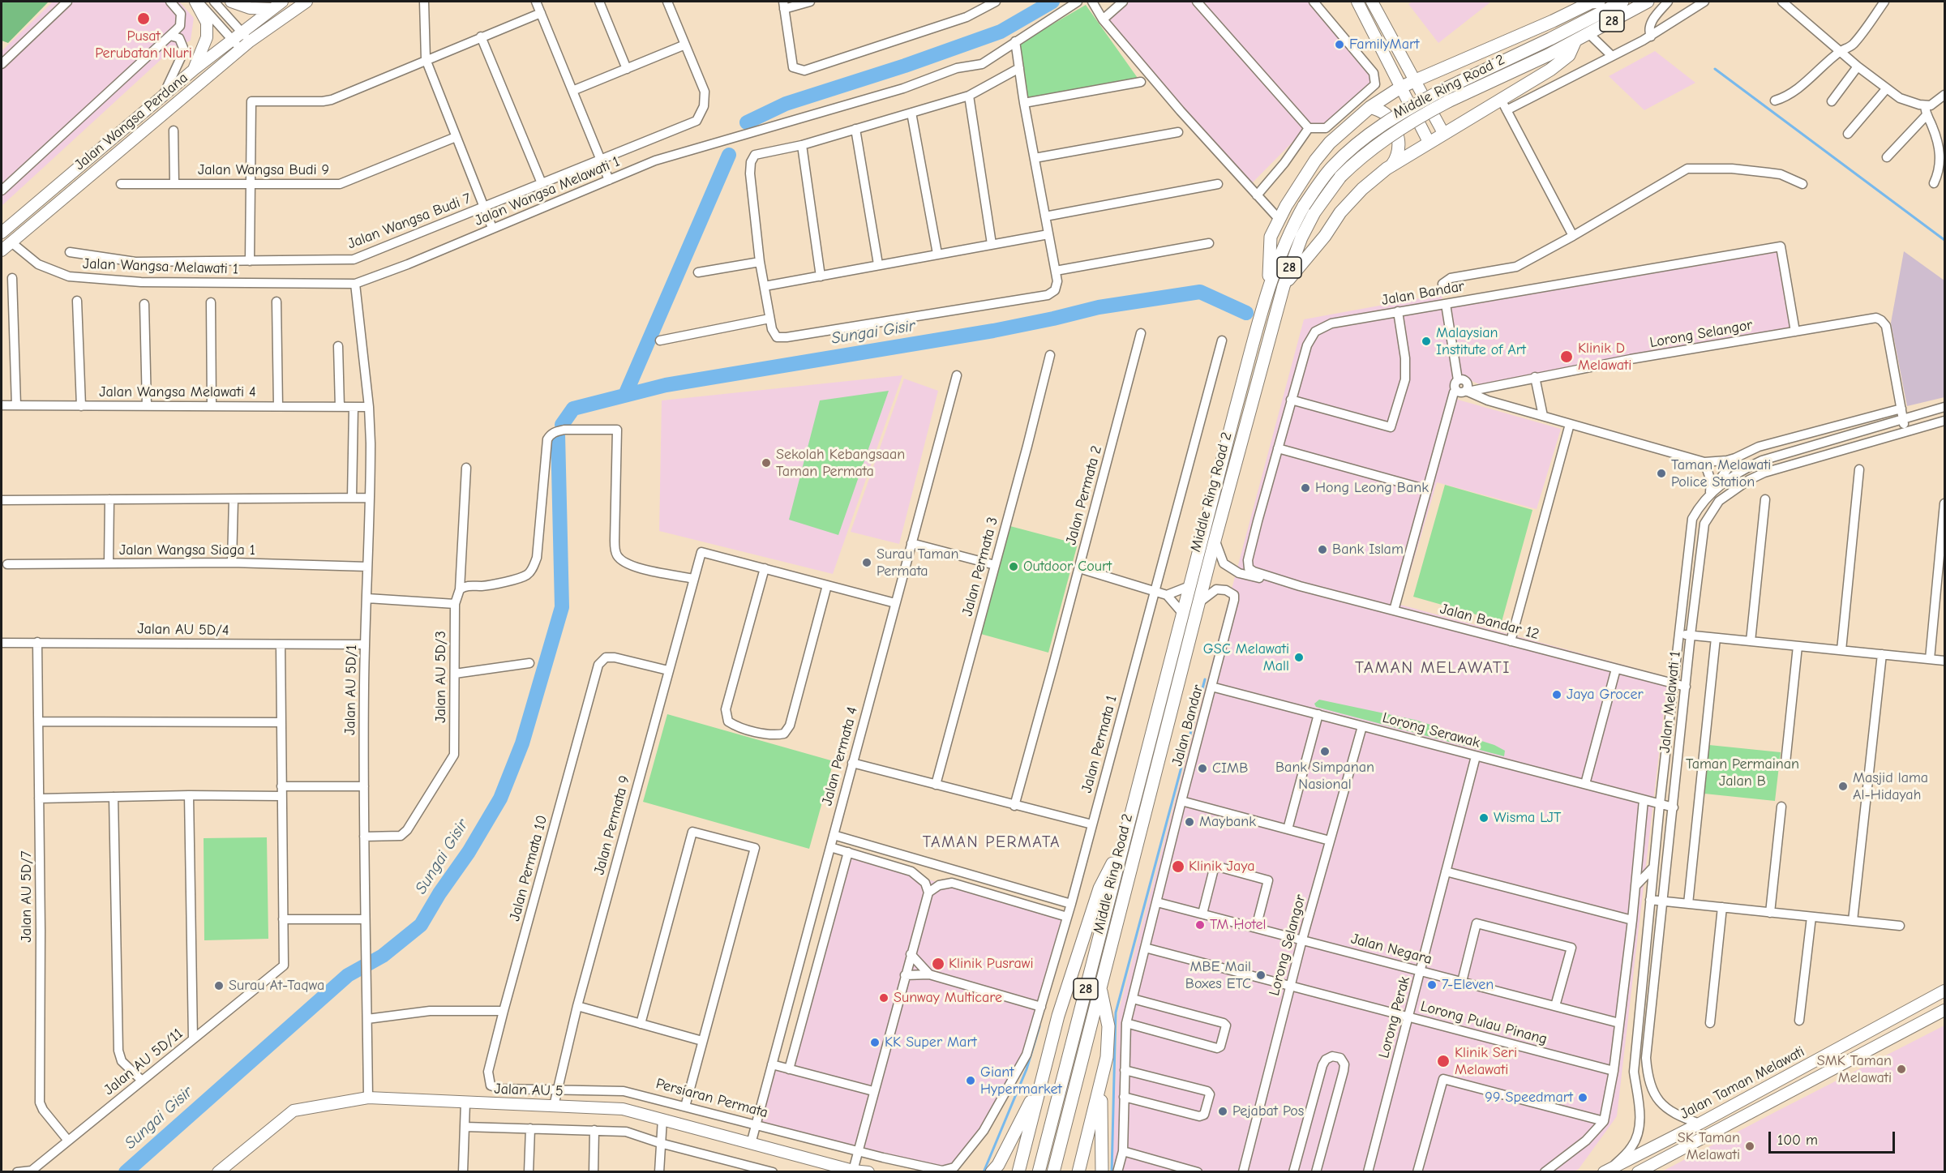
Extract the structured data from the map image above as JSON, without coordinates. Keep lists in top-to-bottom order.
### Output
{
  "streets": {
    "highway": ["28", "Middle Ring Road 2"],
    "main road": ["Jalan Wangsa Perdana", "Jalan Taman Melawati", "Jalan AU 5"],
    "street": [
      "Jalan Wangsa Budi 9",
      "Jalan Wangsa Melawati 1",
      "Jalan Wangsa Budi 7",
      "Jalan Bandar",
      "Lorong Selangor",
      "Jalan Wangsa Melawati 4",
      "Jalan Permata 2",
      "Jalan Wangsa Siaga 1",
      "Jalan Permata 3",
      "Jalan Bandar 12",
      "Jalan AU 5D/4",
      "Jalan AU 5D/3",
      "Jalan AU 5D/1",
      "Jalan Melawati 1",
      "Lorong Serawak",
      "Jalan Permata 1",
      "Jalan Permata 4",
      "Jalan Permata 9",
      "Jalan Permata 10",
      "Jalan AU 5D/7",
      "Jalan Negara",
      "Lorong Perak",
      "Lorong Pulau Pinang",
      "Jalan AU 5D/11",
      "Persiaran Permata"
    ]
  },
  "crossings": [
    ["Middle Ring Road 2", "Jalan Bandar"],
    ["Jalan Wangsa Perdana", "Jalan Wangsa Melawati 1"],
    ["Jalan Wangsa Melawati 1", "Jalan AU 5D/1"],
    ["Jalan Bandar", "Lorong Selangor"],
    ["Jalan Bandar", "Lorong Serawak"],
    ["Jalan Bandar", "Jalan Negara"],
    ["Jalan Bandar", "Lorong Pulau Pinang"],
    ["Lorong Selangor", "Lorong Serawak"],
    ["Lorong Selangor", "Jalan Negara"],
    ["Lorong Selangor", "Lorong Pulau Pinang"],
    ["Jalan Wangsa Melawati 4", "Jalan AU 5D/1"],
    ["Jalan Wangsa Siaga 1", "Jalan AU 5D/1"],
    ["Jalan Bandar 12", "Jalan Melawati 1"],
    ["Jalan AU 5D/4", "Jalan AU 5D/1"],
    ["Jalan AU 5D/4", "Jalan AU 5D/7"],
    ["Jalan AU 5D/3", "Jalan AU 5D/1"],
    ["Jalan AU 5D/1", "Jalan AU 5"],
    ["Jalan Melawati 1", "Lorong Serawak"],
    ["Jalan Melawati 1", "Jalan Taman Melawati"],
    ["Lorong Serawak", "Lorong Perak"],
    ["Jalan Permata 1", "Persiaran Permata"],
    ["Jalan Permata 4", "Jalan AU 5"],
    ["Jalan Permata 4", "Persiaran Permata"],
    ["Jalan Permata 9", "Jalan Permata 10"],
    ["Jalan Permata 9", "Jalan AU 5"],
    ["Jalan Permata 9", "Persiaran Permata"],
    ["Jalan Permata 10", "Persiaran Permata"],
    ["Jalan AU 5D/7", "Jalan AU 5D/11"],
    ["Jalan Negara", "Lorong Perak"],
    ["Lorong Perak", "Lorong Pulau Pinang"]
  ],
  "districts": ["TAMAN MELAWATI", "TAMAN PERMATA"],
  "water": ["Sungai Gisir"],
  "parks": ["Taman Permainan Jalan B"],
  "places": [
    "Pusat Perubatan Nluri",
    "FamilyMart",
    "Malaysian Institute of Art",
    "Klinik D Melawati",
    "Sekolah Kebangsaan Taman Permata",
    "Taman Melawati Police Station",
    "Hong Leong Bank",
    "Bank Islam",
    "Surau Taman Permata",
    "Outdoor Court",
    "GSC Melawati Mall",
    "Jaya Grocer",
    "Bank Simpanan Nasional",
    "CIMB",
    "Masjid lama Al-Hidayah",
    "Wisma LJT",
    "Maybank",
    "Klinik Jaya",
    "TM Hotel",
    "Klinik Pusrawi",
    "MBE Mail Boxes ETC",
    "7-Eleven",
    "Surau At-Taqwa",
    "Sunway Multicare",
    "KK Super Mart",
    "Klinik Seri Melawati",
    "SMK Taman Melawati",
    "Giant Hypermarket",
    "99 Speedmart",
    "Pejabat Pos",
    "SK Taman Melawati"
  ],
  "scale_bar": "100 m"
}
